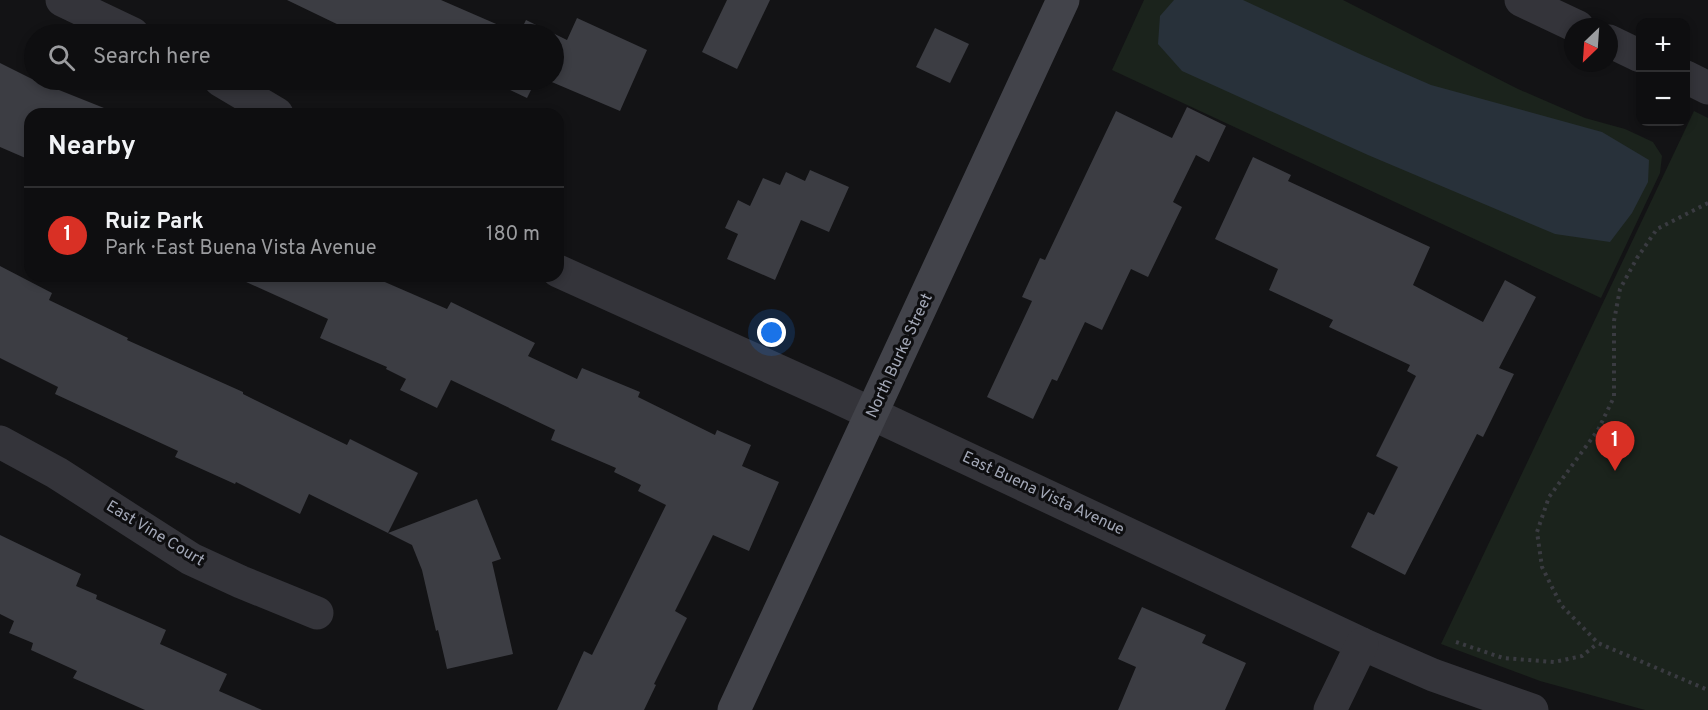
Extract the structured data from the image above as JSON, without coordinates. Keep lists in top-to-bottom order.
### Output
{
  "streets": {
    "street": ["North Burke Street", "East Buena Vista Avenue", "East Vine Court"]
  },
  "crossings": [
    ["North Burke Street", "East Buena Vista Avenue"]
  ],
  "north": "bottom left",
  "page": {
    "map_buttons": ["+", "−"],
    "search": "Search here",
    "heading": "Nearby",
    "list": [
      {
        "mark": "1",
        "name": "Ruiz Park",
        "note": "Park · East Buena Vista Avenue",
        "value": "180 m"
      }
    ],
    "pins": "1"
  }
}
